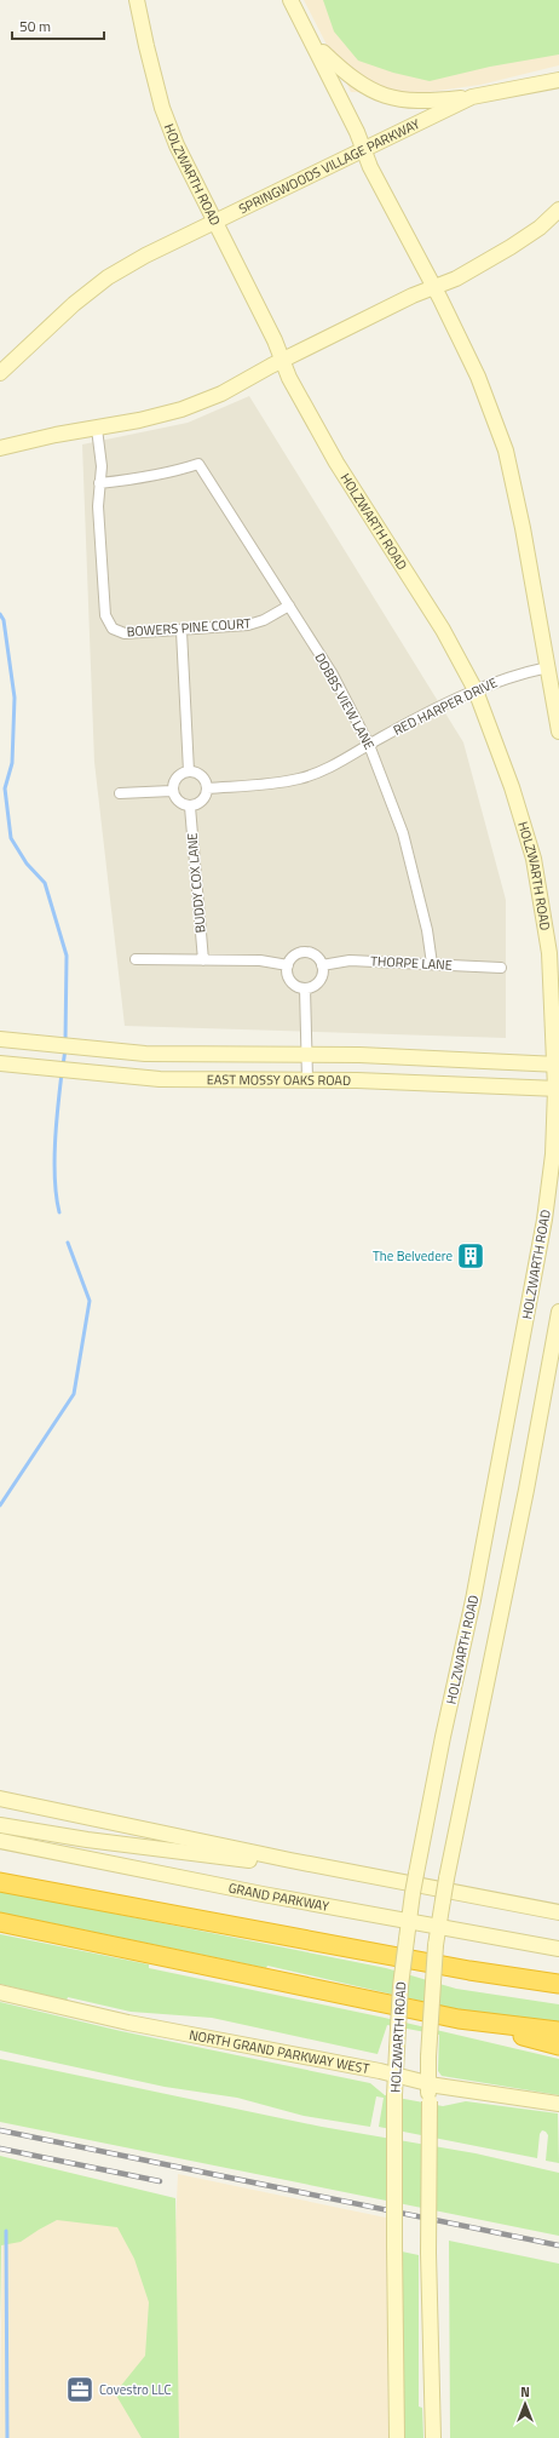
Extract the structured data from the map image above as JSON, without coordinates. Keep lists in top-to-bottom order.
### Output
{
  "streets": {
    "main road": [
      "SPRINGWOODS VILLAGE PARKWAY",
      "HOLZWARTH ROAD",
      "EAST MOSSY OAKS ROAD",
      "GRAND PARKWAY",
      "NORTH GRAND PARKWAY WEST"
    ],
    "street": [
      "BOWERS PINE COURT",
      "DOBBS VIEW LANE",
      "RED HARPER DRIVE",
      "BUDDY COX LANE",
      "THORPE LANE"
    ]
  },
  "crossings": [
    ["SPRINGWOODS VILLAGE PARKWAY", "HOLZWARTH ROAD"],
    ["HOLZWARTH ROAD", "RED HARPER DRIVE"],
    ["HOLZWARTH ROAD", "EAST MOSSY OAKS ROAD"],
    ["HOLZWARTH ROAD", "GRAND PARKWAY"],
    ["HOLZWARTH ROAD", "NORTH GRAND PARKWAY WEST"],
    ["BOWERS PINE COURT", "DOBBS VIEW LANE"],
    ["DOBBS VIEW LANE", "RED HARPER DRIVE"],
    ["DOBBS VIEW LANE", "THORPE LANE"],
    ["RED HARPER DRIVE", "BUDDY COX LANE"]
  ],
  "places": {
    "building": ["The Belvedere"],
    "office": ["Covestro LLC"]
  },
  "scale_bar": "50 m",
  "north": "top"
}
